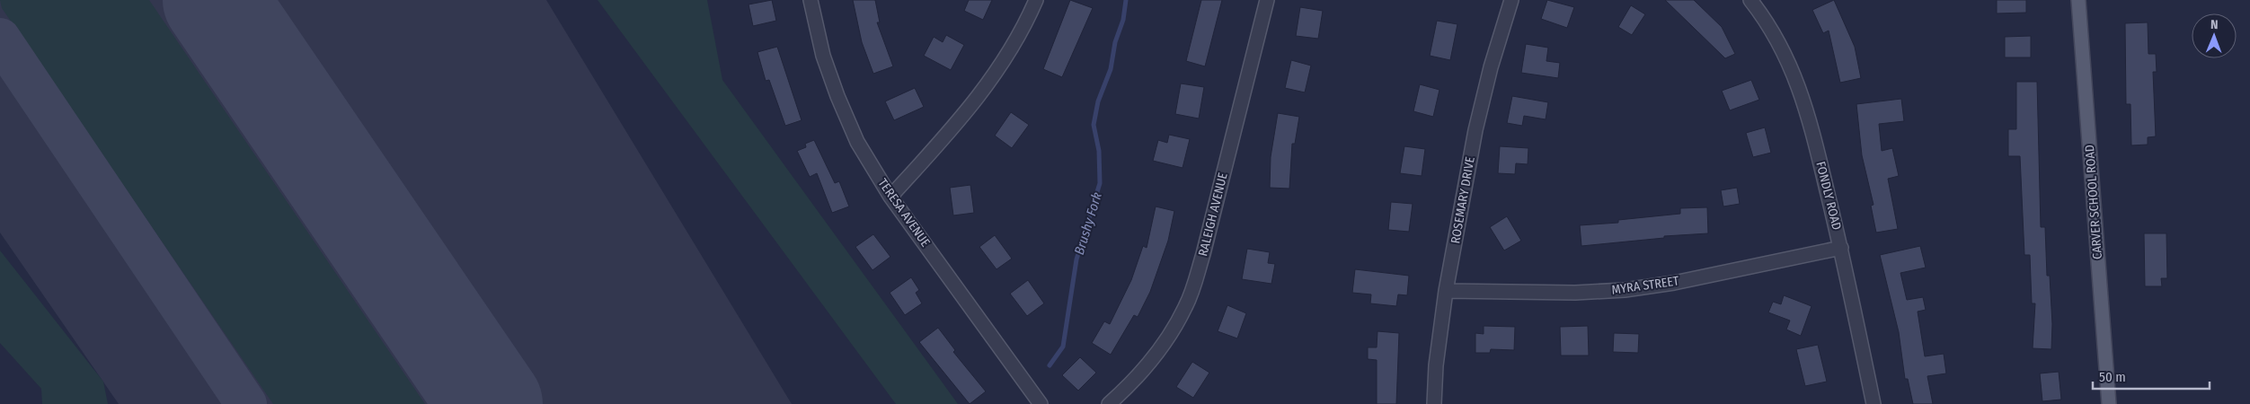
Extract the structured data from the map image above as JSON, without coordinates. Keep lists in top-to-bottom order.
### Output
{
  "streets": {
    "main road": ["CARVER SCHOOL ROAD"],
    "street": [
      "FONDLY ROAD",
      "ROSEMARY DRIVE",
      "TERESA AVENUE",
      "RALEIGH AVENUE",
      "MYRA STREET"
    ]
  },
  "crossings": [
    ["FONDLY ROAD", "MYRA STREET"],
    ["ROSEMARY DRIVE", "MYRA STREET"]
  ],
  "water": ["Brushy Fork"],
  "scale_bar": "50 m",
  "north": "top"
}
